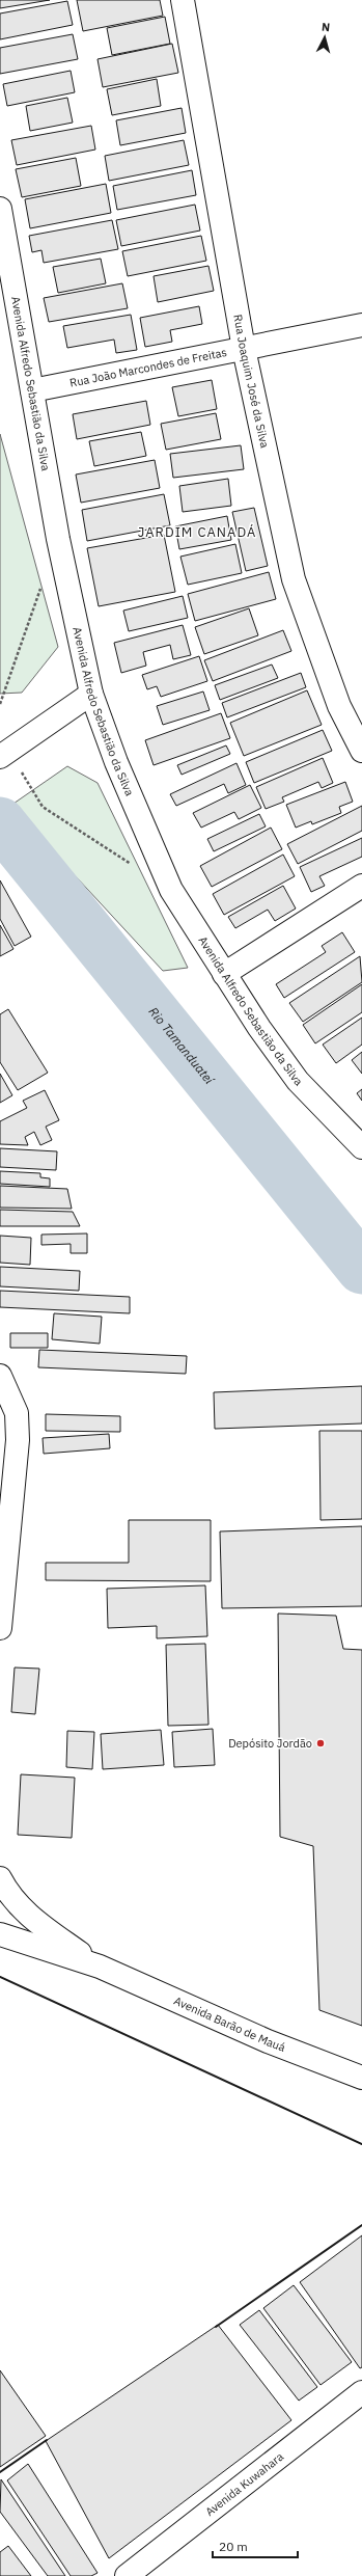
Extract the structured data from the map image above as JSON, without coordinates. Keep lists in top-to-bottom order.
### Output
{
  "streets": {
    "street": [
      "Rua João Marcondes de Freitas",
      "Rua Joaquim José da Silva",
      "Avenida Alfredo Sebastião da Silva",
      "Avenida Barão de Mauá",
      "Avenida Kuwahara"
    ]
  },
  "crossings": [
    ["Rua João Marcondes de Freitas", "Rua Joaquim José da Silva"],
    ["Rua João Marcondes de Freitas", "Avenida Alfredo Sebastião da Silva"]
  ],
  "districts": ["JARDIM CANADÁ"],
  "water": ["Rio Tamanduateí"],
  "places": ["Depósito Jordão"],
  "scale_bar": "20 m",
  "north": "top"
}
